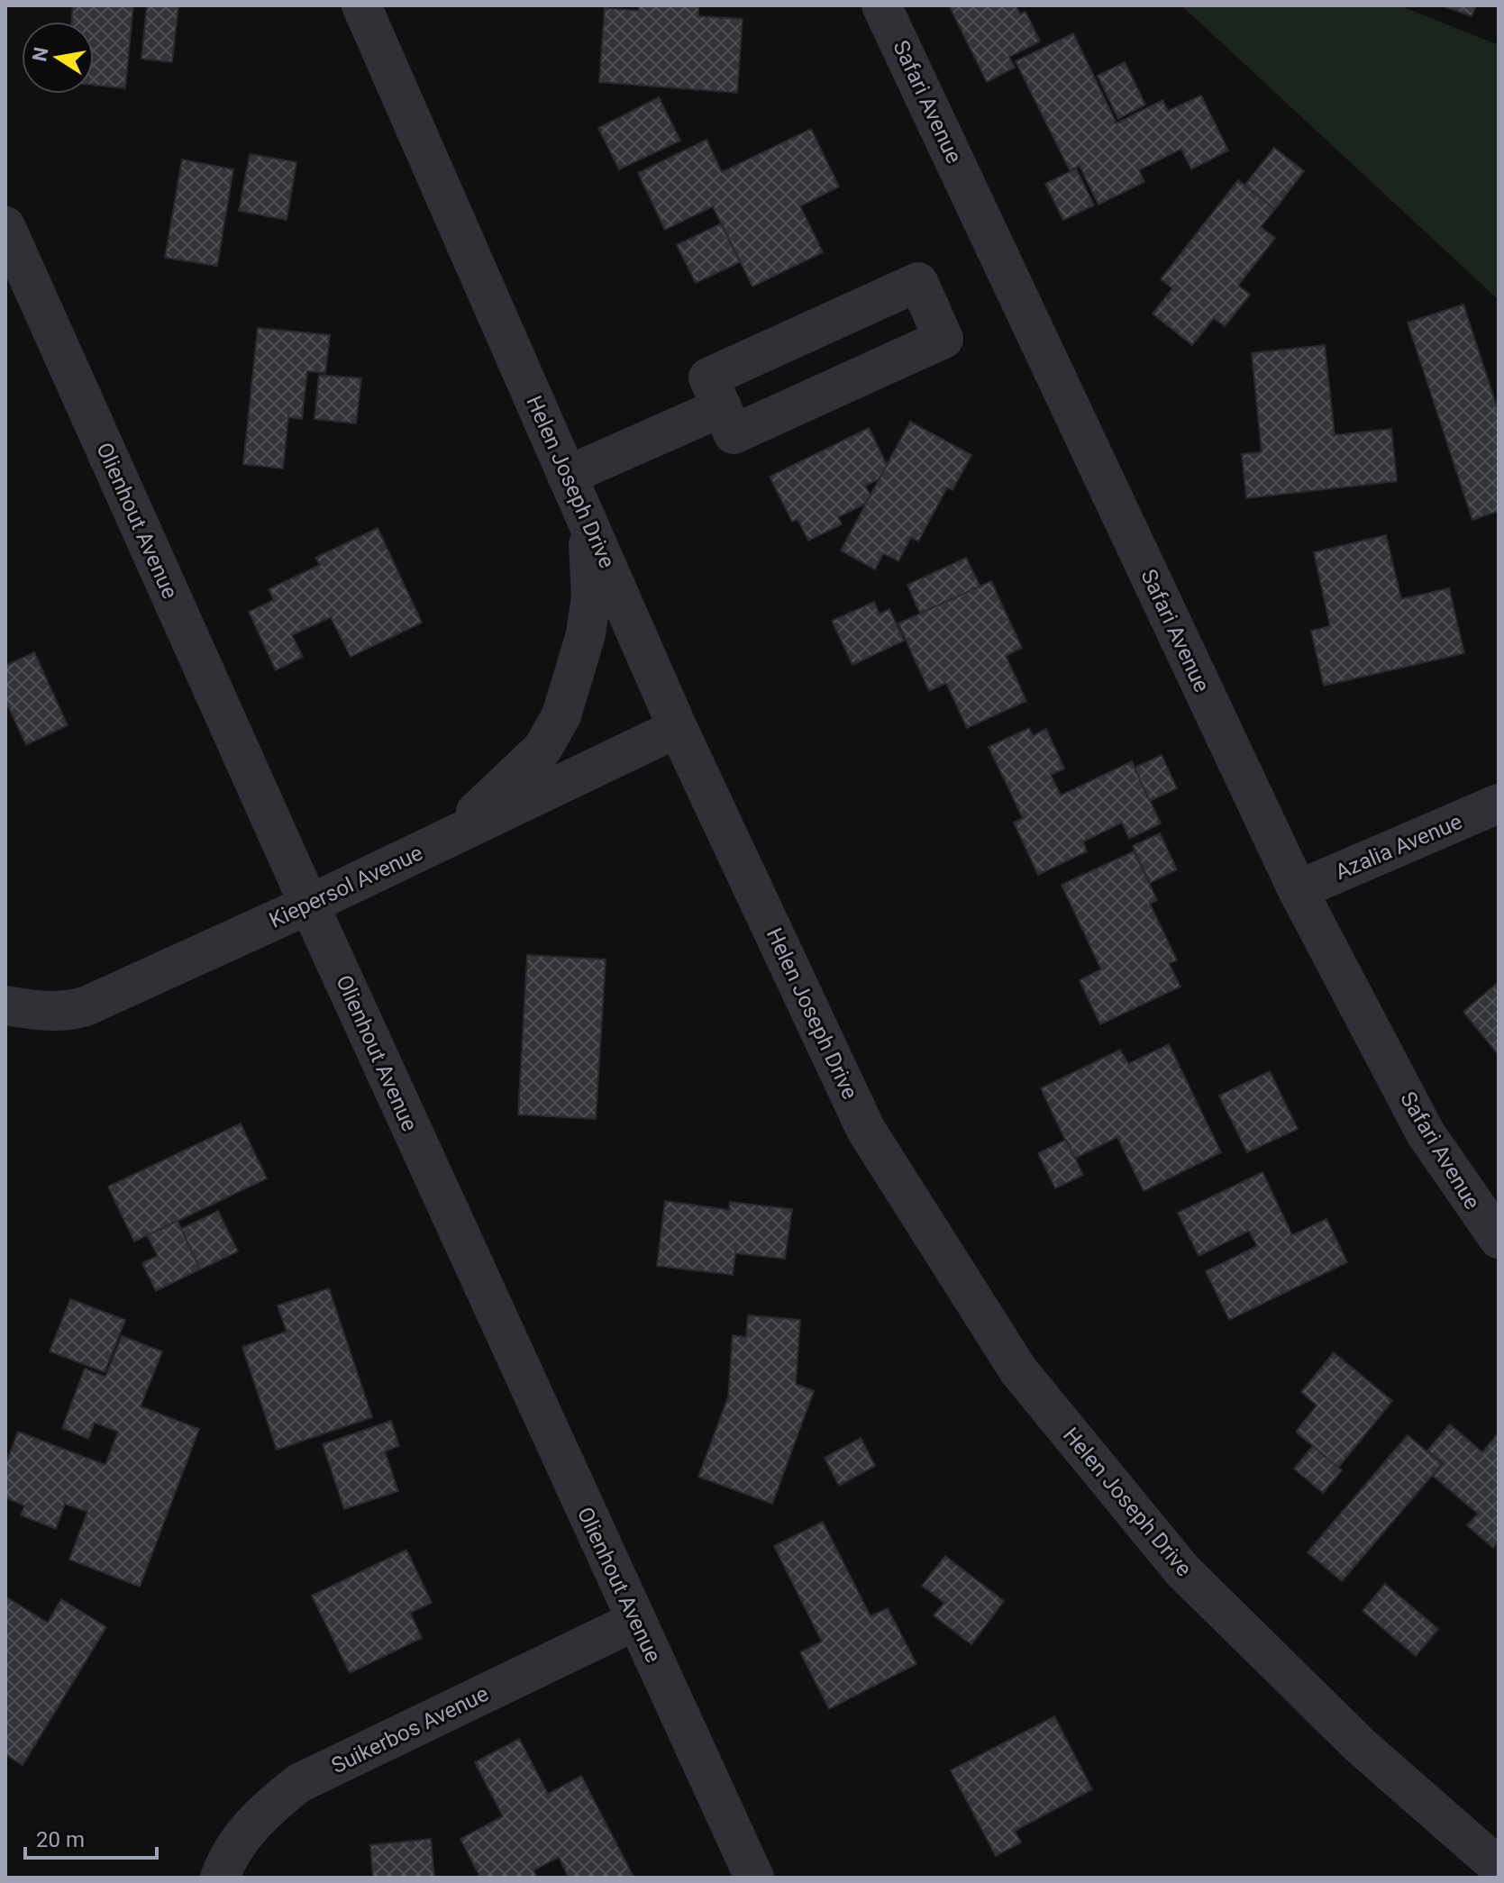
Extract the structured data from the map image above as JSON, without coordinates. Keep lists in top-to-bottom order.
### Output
{
  "streets": {
    "street": [
      "Safari Avenue",
      "Helen Joseph Drive",
      "Olienhout Avenue",
      "Azalia Avenue",
      "Kiepersol Avenue",
      "Suikerbos Avenue"
    ]
  },
  "crossings": [
    ["Safari Avenue", "Azalia Avenue"],
    ["Helen Joseph Drive", "Kiepersol Avenue"],
    ["Olienhout Avenue", "Kiepersol Avenue"],
    ["Olienhout Avenue", "Suikerbos Avenue"]
  ],
  "scale_bar": "20 m",
  "north": "left"
}
